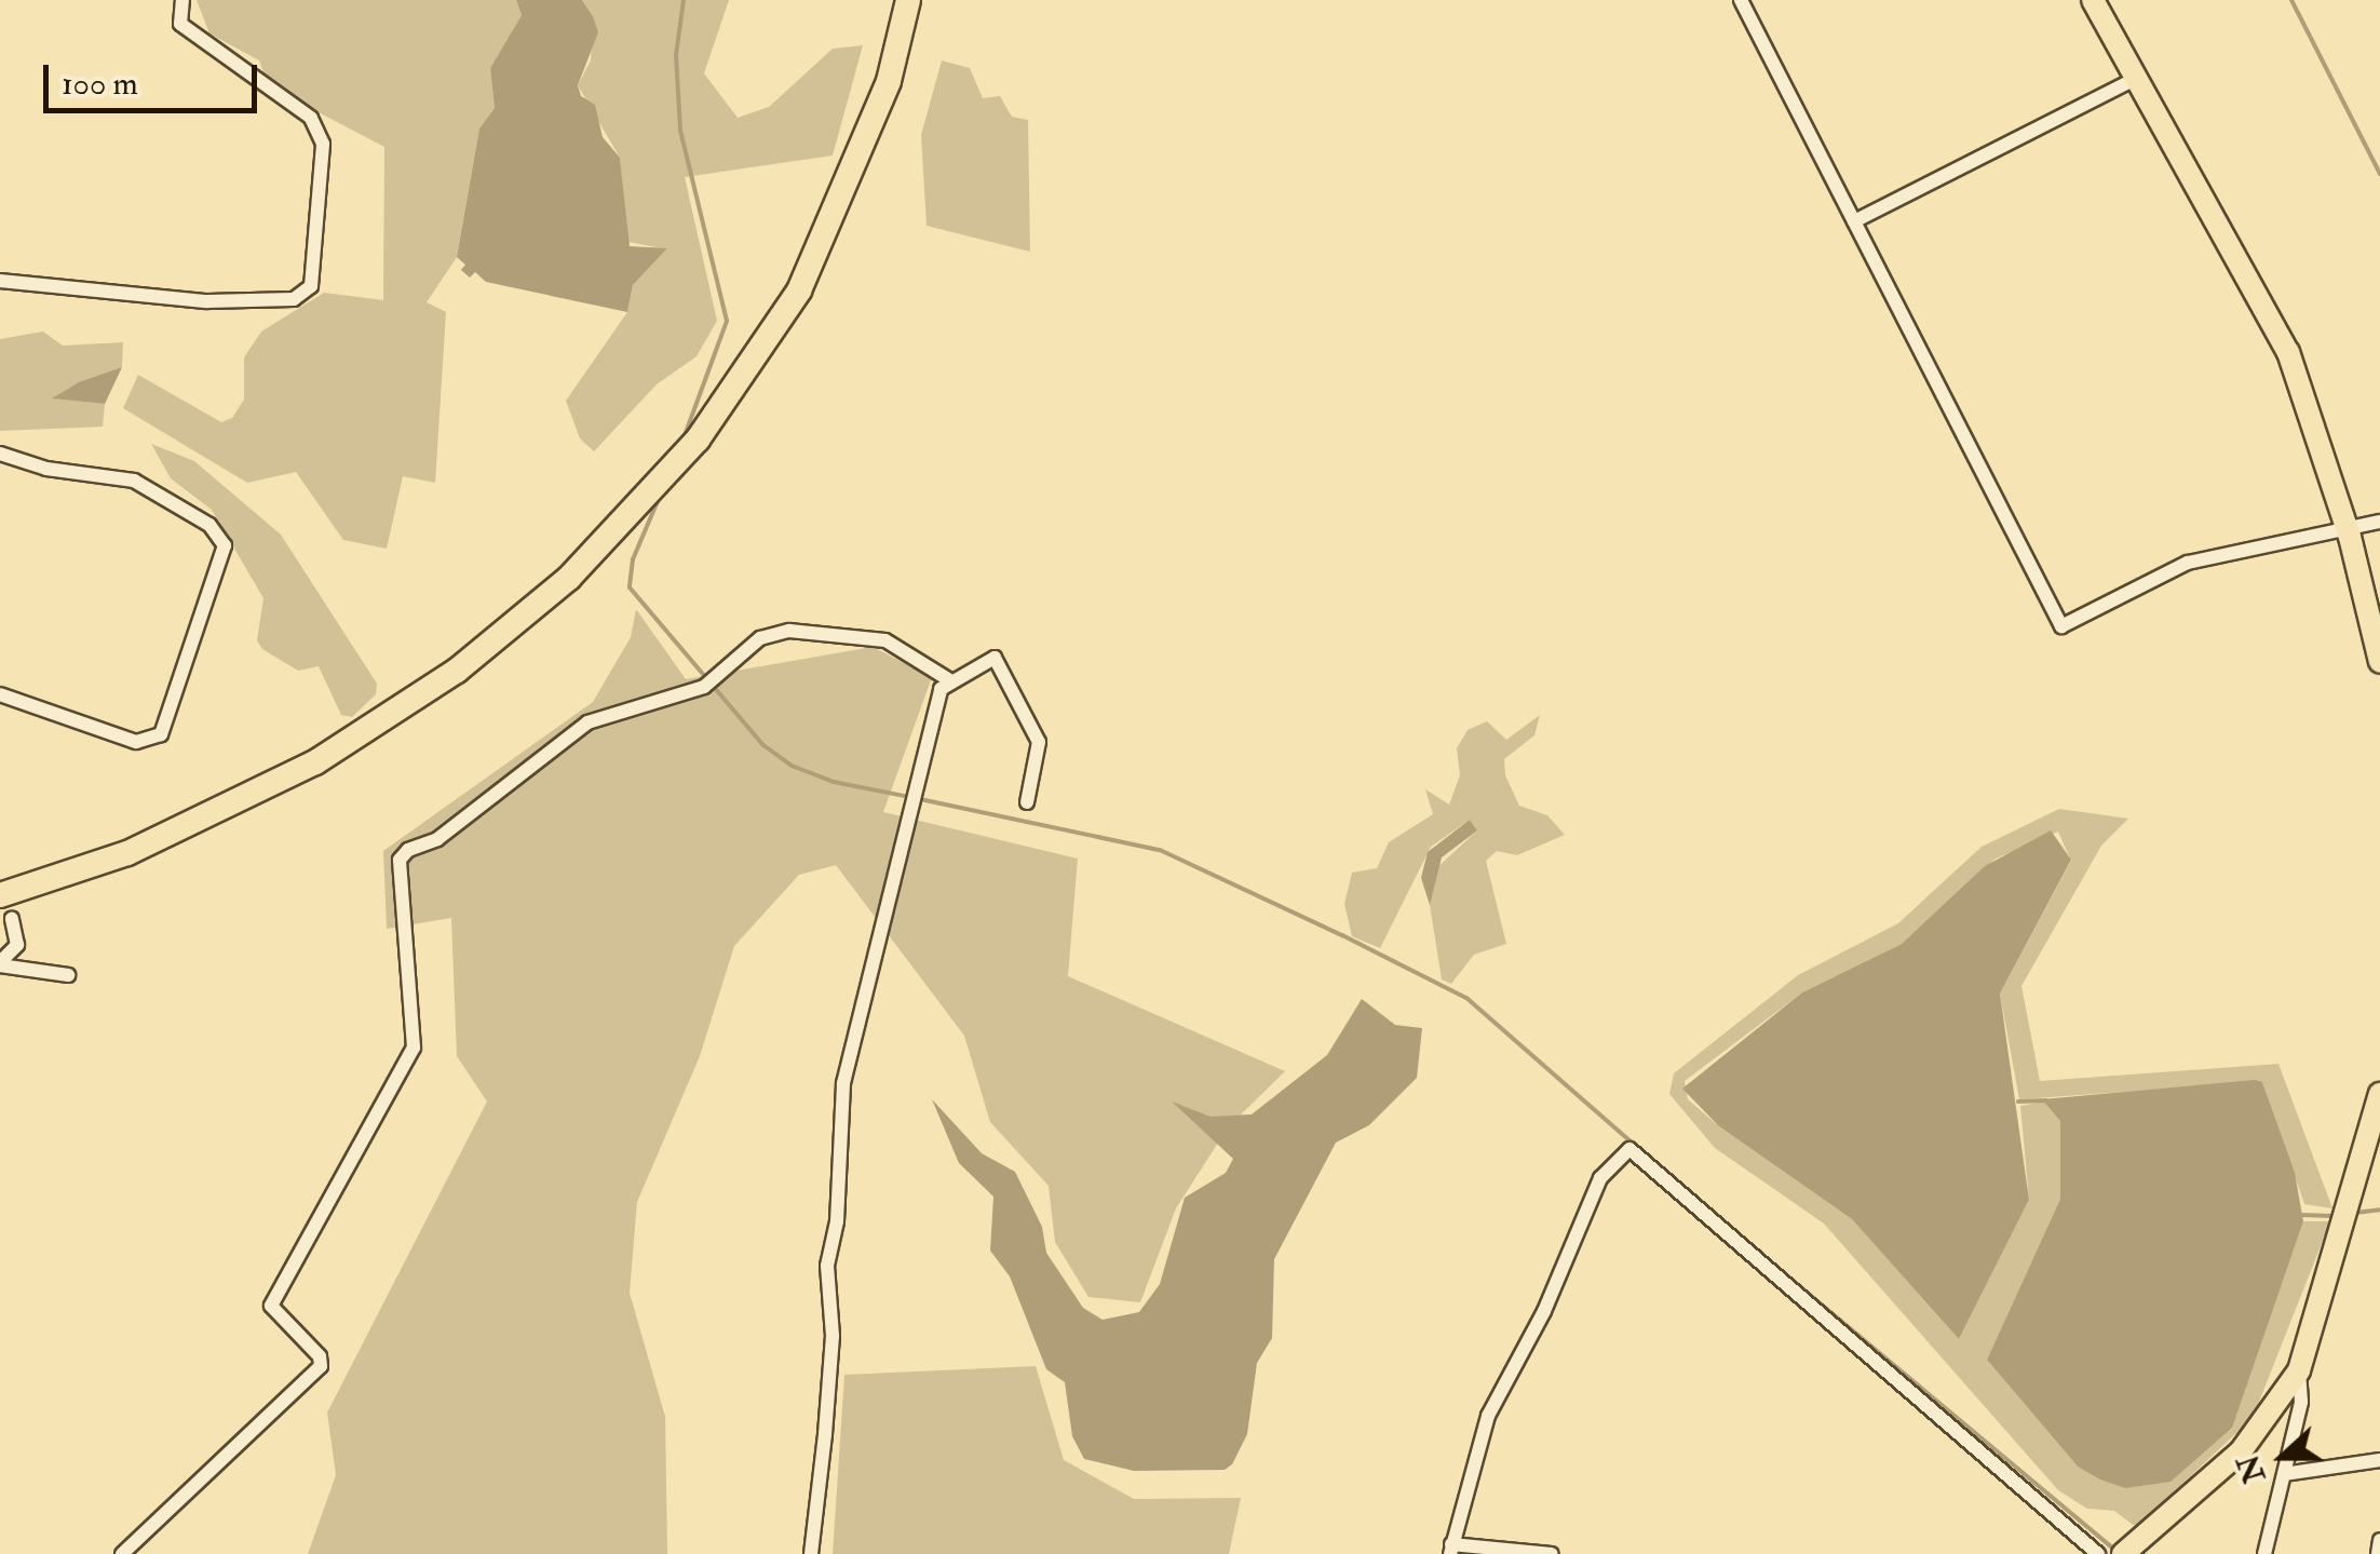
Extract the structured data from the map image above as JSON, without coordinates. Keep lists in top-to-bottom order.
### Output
{
  "scale_bar": "100 m",
  "north": "left"
}
